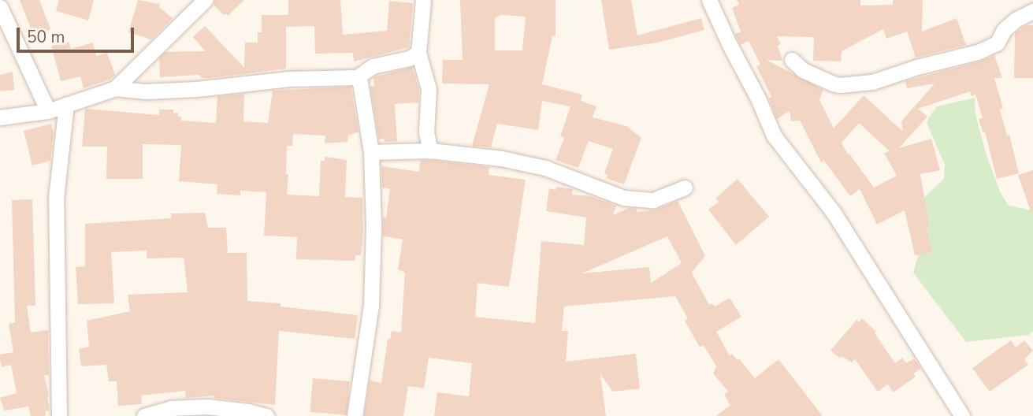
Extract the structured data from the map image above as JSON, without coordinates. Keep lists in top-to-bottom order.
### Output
{
  "scale_bar": "50 m"
}
